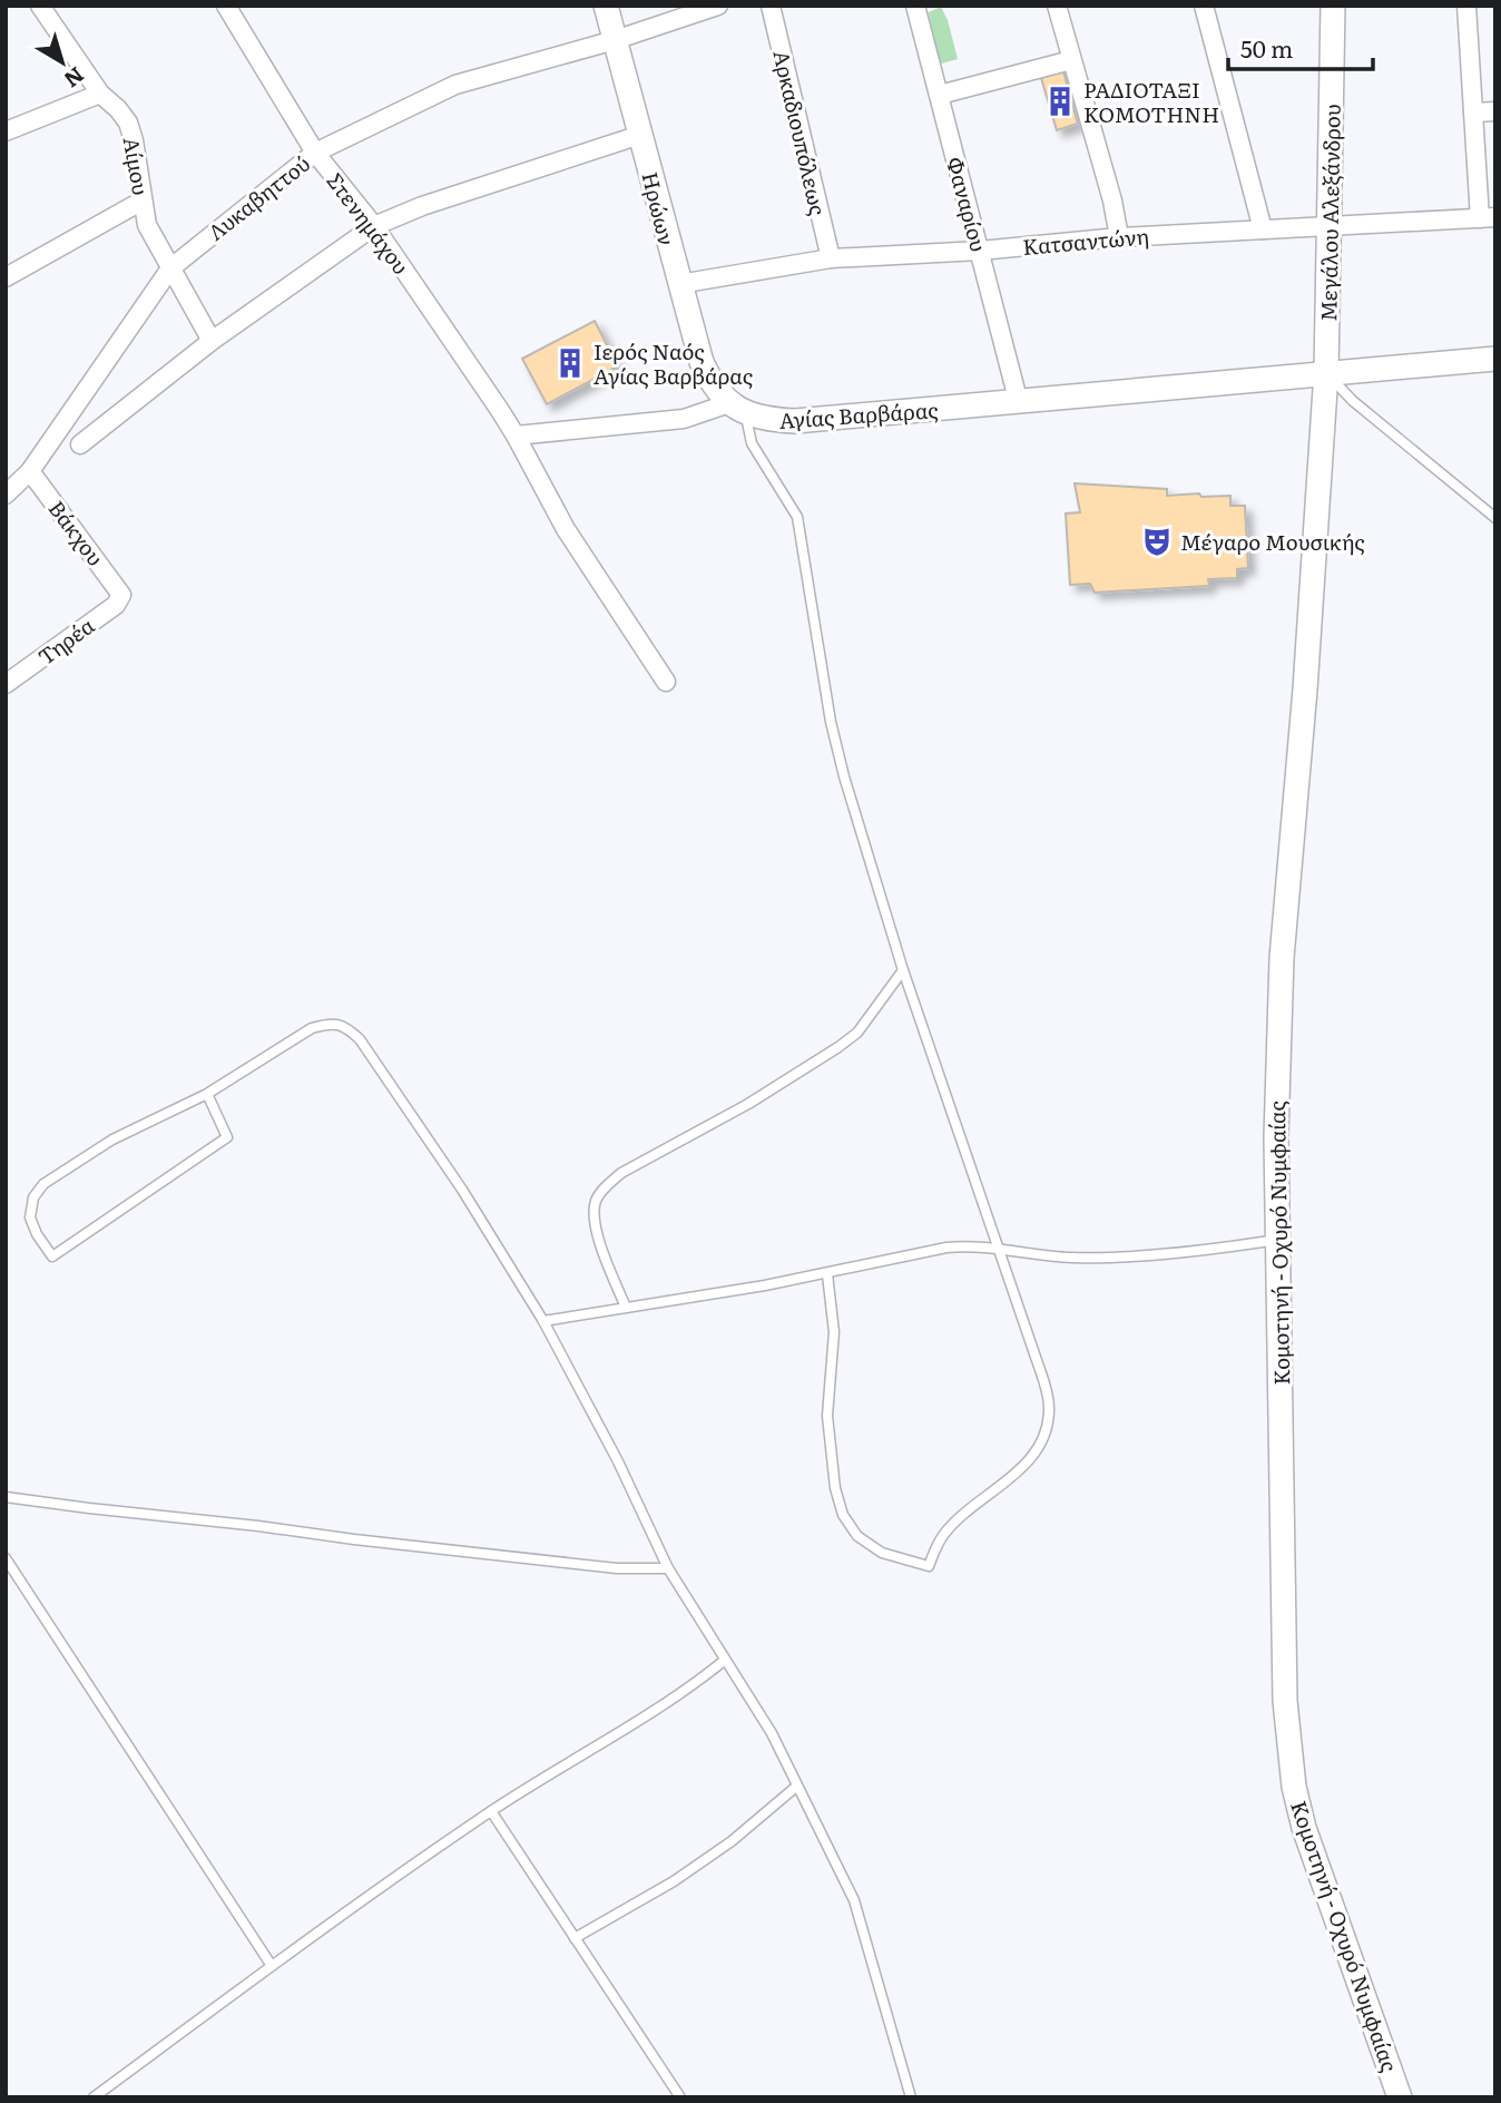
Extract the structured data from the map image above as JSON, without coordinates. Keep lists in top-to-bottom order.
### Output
{
  "streets": {
    "main road": [
      "Ηρώων",
      "Μεγάλου Αλεξάνδρου",
      "Αγίας Βαρβάρας",
      "Κομοτηνή - Οχυρό Νυμφαίας"
    ],
    "street": [
      "Αρκαδιουπόλεως",
      "Αίμου",
      "Λυκαβηττού",
      "Φαναρίου",
      "Στενημάχου",
      "Κατσαντώνη",
      "Βάκχου",
      "Τηρέα"
    ]
  },
  "crossings": [
    ["Αρκαδιουπόλεως", "Κατσαντώνη"],
    ["Αίμου", "Λυκαβηττού"],
    ["Λυκαβηττού", "Ηρώων"],
    ["Λυκαβηττού", "Στενημάχου"],
    ["Λυκαβηττού", "Βάκχου"],
    ["Φαναρίου", "Κατσαντώνη"],
    ["Φαναρίου", "Αγίας Βαρβάρας"],
    ["Ηρώων", "Κατσαντώνη"],
    ["Ηρώων", "Αγίας Βαρβάρας"],
    ["Μεγάλου Αλεξάνδρου", "Κατσαντώνη"],
    ["Μεγάλου Αλεξάνδρου", "Αγίας Βαρβάρας"],
    ["Μεγάλου Αλεξάνδρου", "Κομοτηνή - Οχυρό Νυμφαίας"],
    ["Στενημάχου", "Αγίας Βαρβάρας"],
    ["Αγίας Βαρβάρας", "Κομοτηνή - Οχυρό Νυμφαίας"],
    ["Βάκχου", "Τηρέα"]
  ],
  "places": {
    "building": ["ΡΑΔΙΟΤΑΞΙ ΚΟΜΟΤΗΝΗ", "Ιερός Ναός Αγίας Βαρβάρας"],
    "theatre": ["Μέγαρο Μουσικής"]
  },
  "scale_bar": "50 m",
  "north": "bottom right"
}
